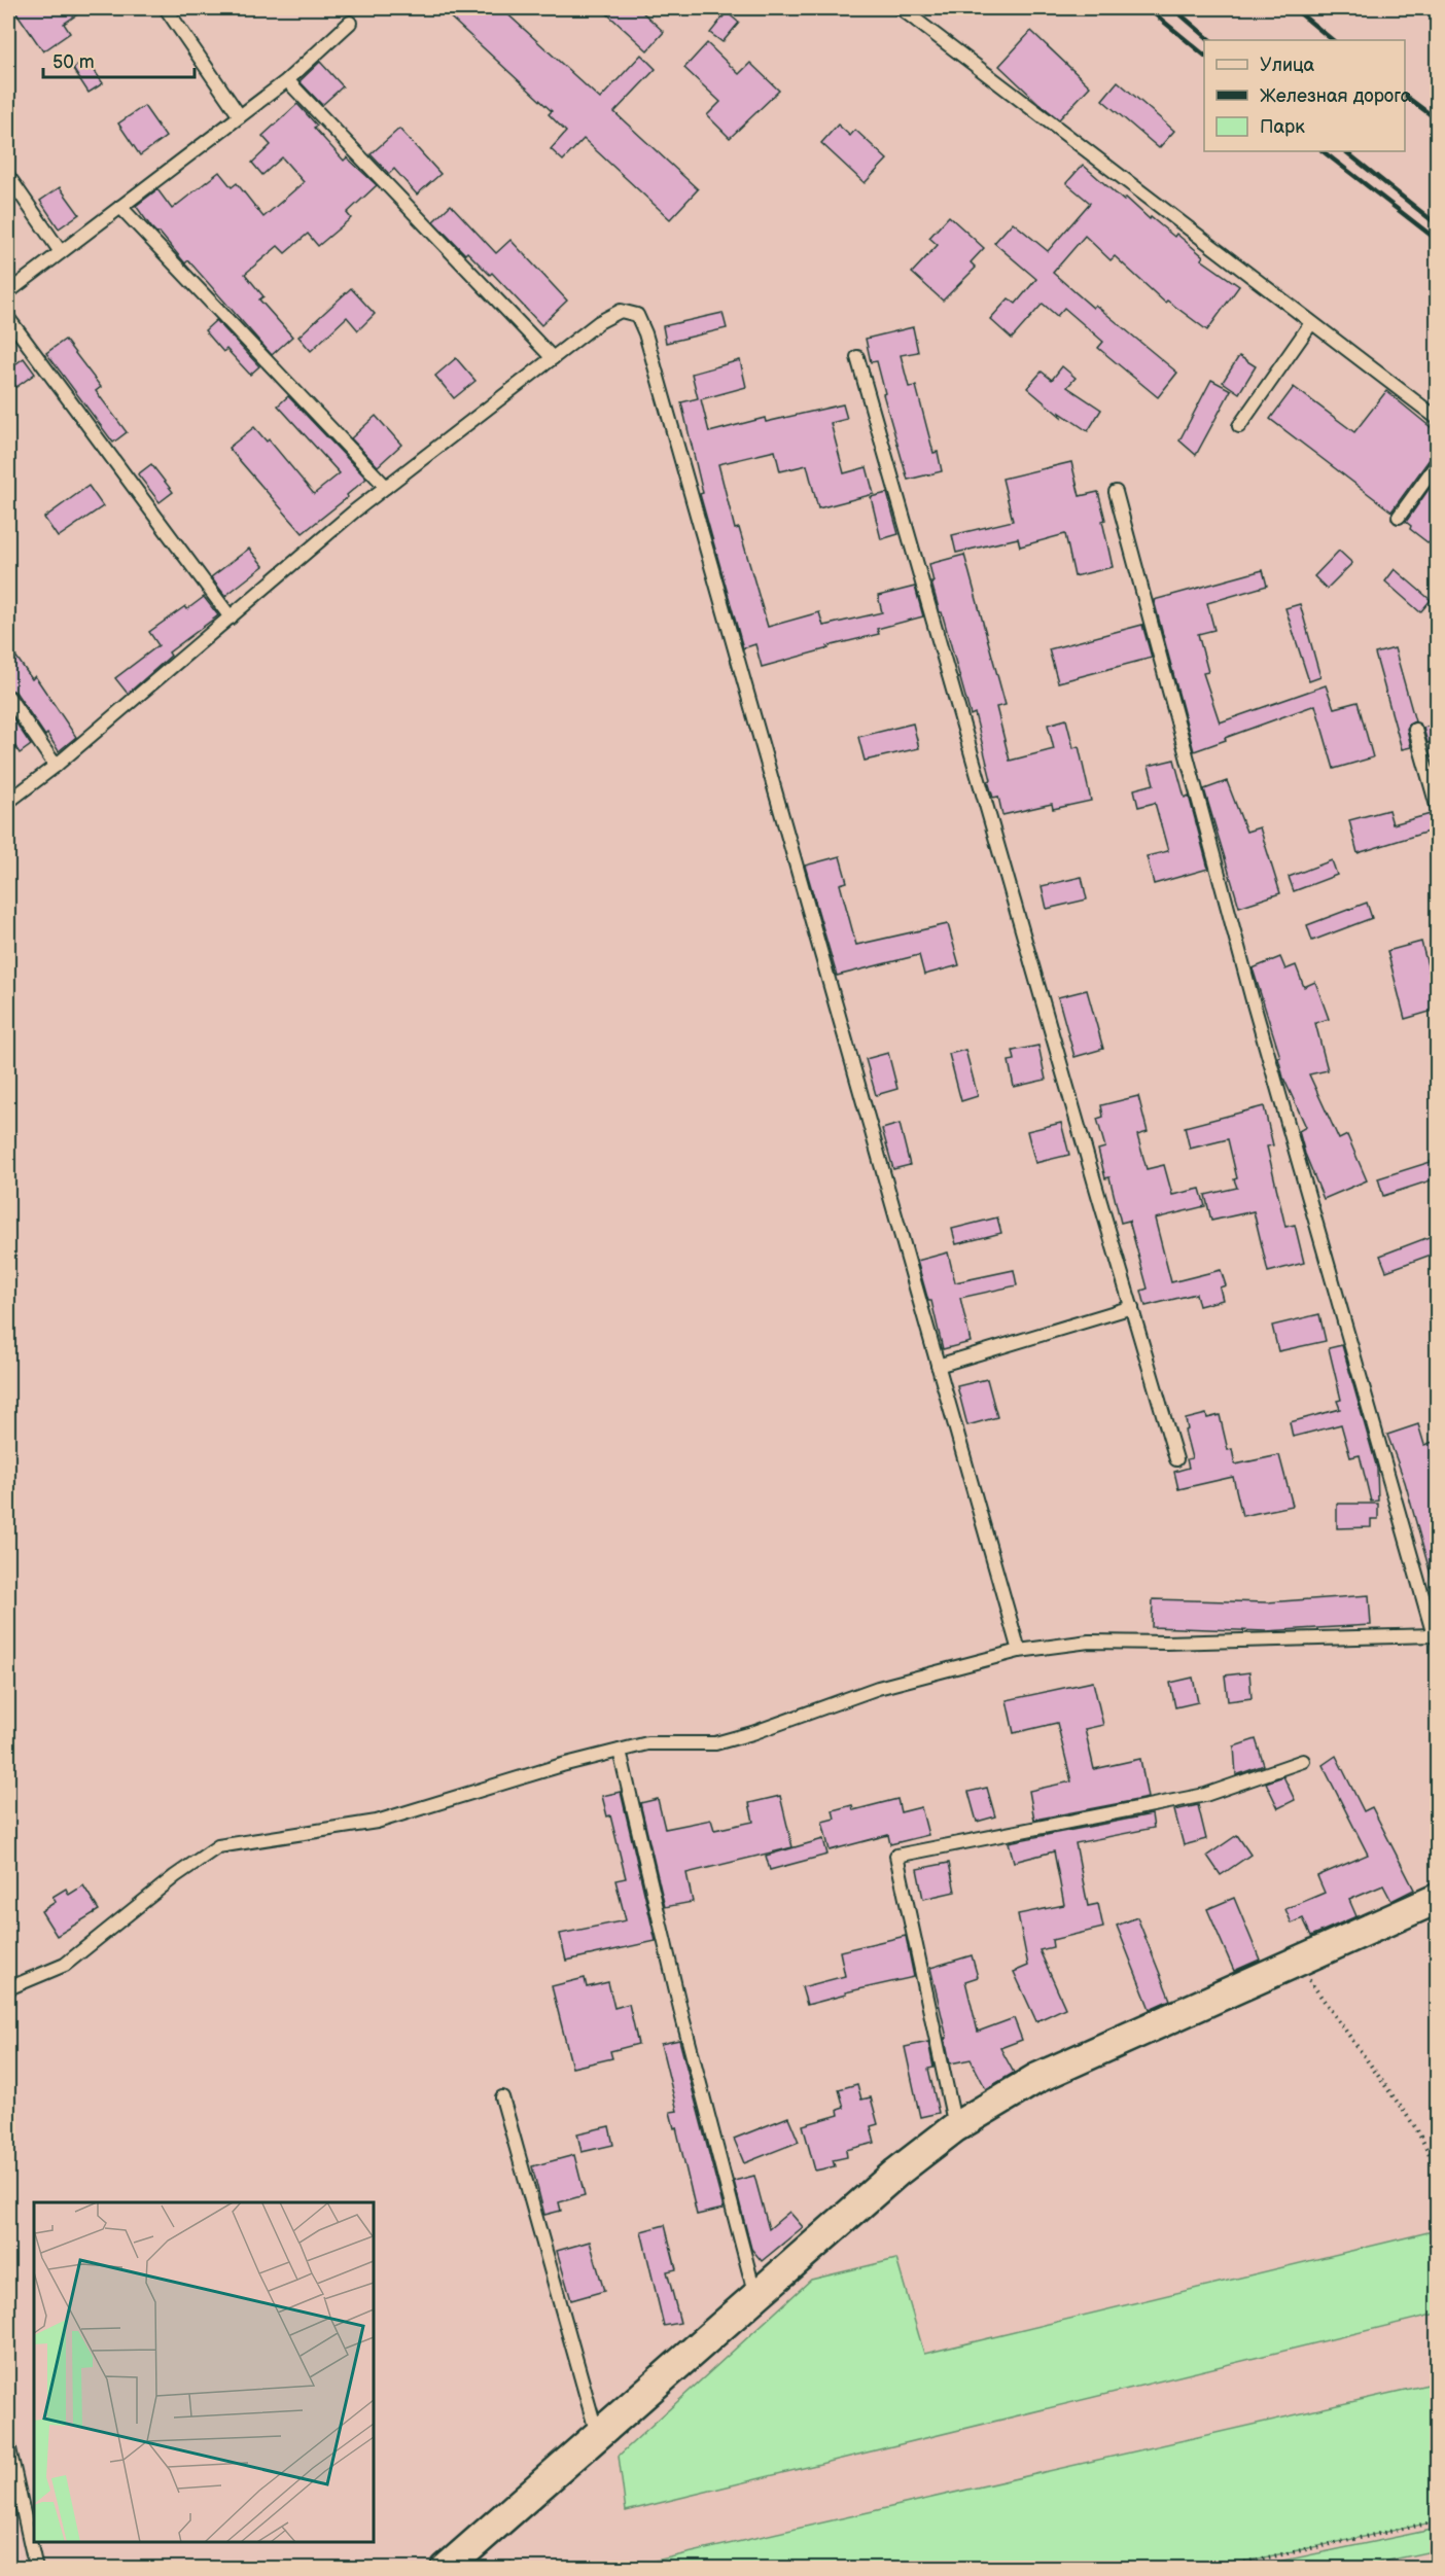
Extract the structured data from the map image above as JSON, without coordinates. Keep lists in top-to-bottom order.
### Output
{
  "legend": ["Улица", "Железная дорога", "Парк"],
  "scale_bar": "50 m"
}
